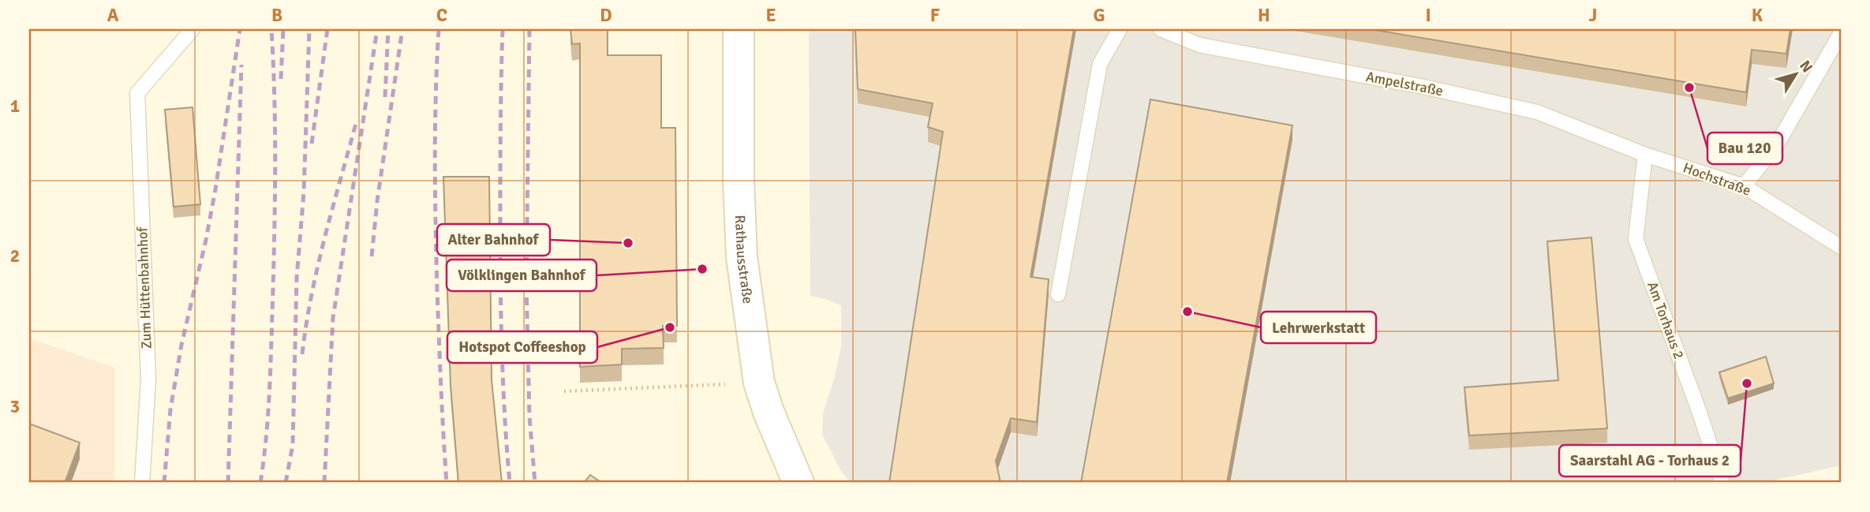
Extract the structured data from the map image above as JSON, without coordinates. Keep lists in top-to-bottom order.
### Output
{
  "streets": {
    "main road": ["Rathausstraße"],
    "lane": [
      "Ampelstraße",
      "Hochstraße",
      "Zum Hüttenbahnhof",
      "Am Torhaus 2"
    ]
  },
  "crossings": [
    ["Ampelstraße", "Hochstraße"],
    ["Ampelstraße", "Am Torhaus 2"],
    ["Hochstraße", "Am Torhaus 2"]
  ],
  "places": [
    "Bau 120",
    "Alter Bahnhof",
    "Völklingen Bahnhof",
    "Lehrwerkstatt",
    "Hotspot Coffeeshop",
    "Saarstahl AG - Torhaus 2"
  ],
  "north": "top right",
  "grid": {
    "columns": [
      "A",
      "B",
      "C",
      "D",
      "E",
      "F",
      "G",
      "H",
      "I",
      "J",
      "K"
    ],
    "rows": ["1", "2", "3"]
  }
}
